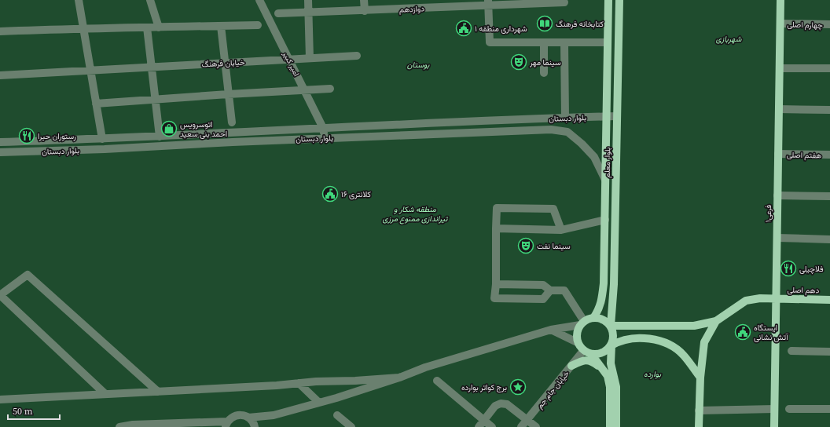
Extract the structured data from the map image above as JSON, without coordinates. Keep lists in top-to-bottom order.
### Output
{
  "streets": {
    "main road": ["بلوار معلم", "فرعی۱", "دهم اصلی"],
    "street": [
      "دوازدهم",
      "چهارم اصلی",
      "خیابان فرهنگ",
      "امیر کبیر",
      "بلوار دبستان",
      "هفتم اصلی",
      "خیابان جام جم"
    ]
  },
  "crossings": [
    ["چهارم اصلی", "فرعی۱"],
    ["خیابان فرهنگ", "امیر کبیر"],
    ["امیر کبیر", "بلوار دبستان"],
    ["بلوار دبستان", "بلوار معلم"],
    ["هفتم اصلی", "فرعی۱"],
    ["بلوار معلم", "خیابان جام جم"],
    ["فرعی۱", "دهم اصلی"]
  ],
  "parks": [
    "شهربازی",
    "بوستان",
    "منطقه شکار و تیراندازی ممنوع مرزی",
    "بوارده"
  ],
  "places": {
    "library": ["کتابخانه فرهنگ"],
    "public building": ["شهرداری منطقه ۱", "کلانتری ۱۶", "ایستگاه آتش نشانی"],
    "theatre": ["سینما مهر", "سینما نفت"],
    "shop": ["اتوسرویس احمد بنی سعید"],
    "restaurant": ["رستوران حیرا", "فلاچیلی"],
    "place": ["برج کواتر بوارده"]
  },
  "scale_bar": "50 m"
}
